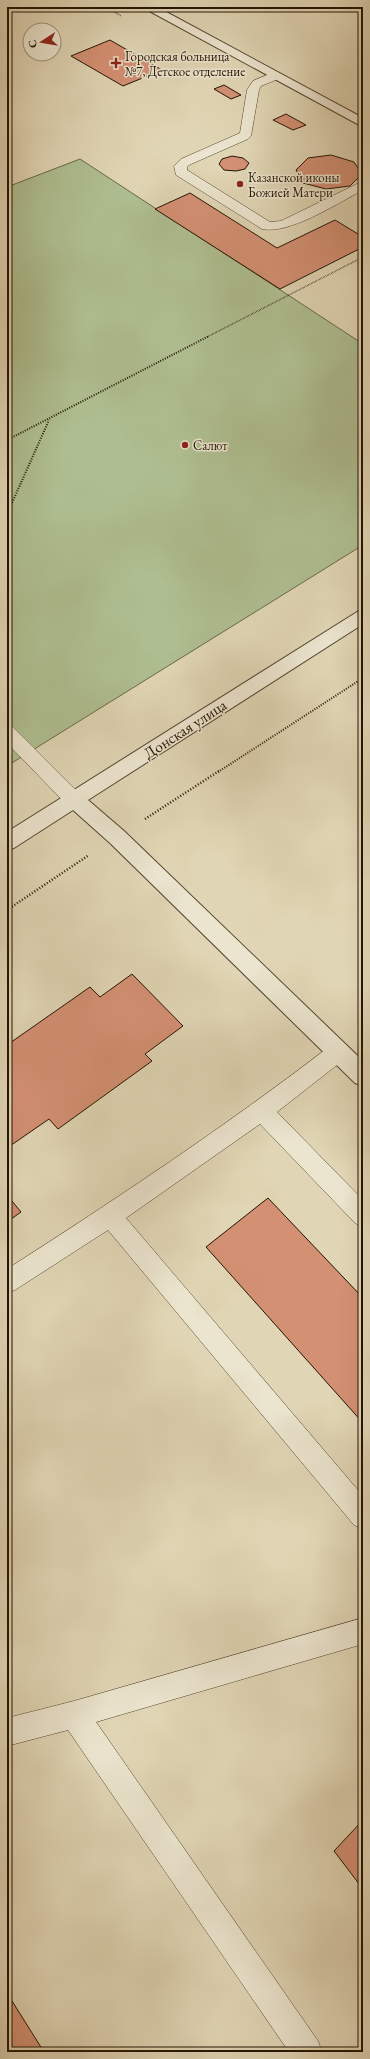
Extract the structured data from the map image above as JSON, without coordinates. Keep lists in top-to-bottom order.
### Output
{
  "streets": {
    "street": ["Донская улица"]
  },
  "places": {
    "health": ["Городская больница №7, Детское отделение"],
    "other": ["Казанской иконы Божией Матери", "Салют"]
  },
  "north": "left"
}
